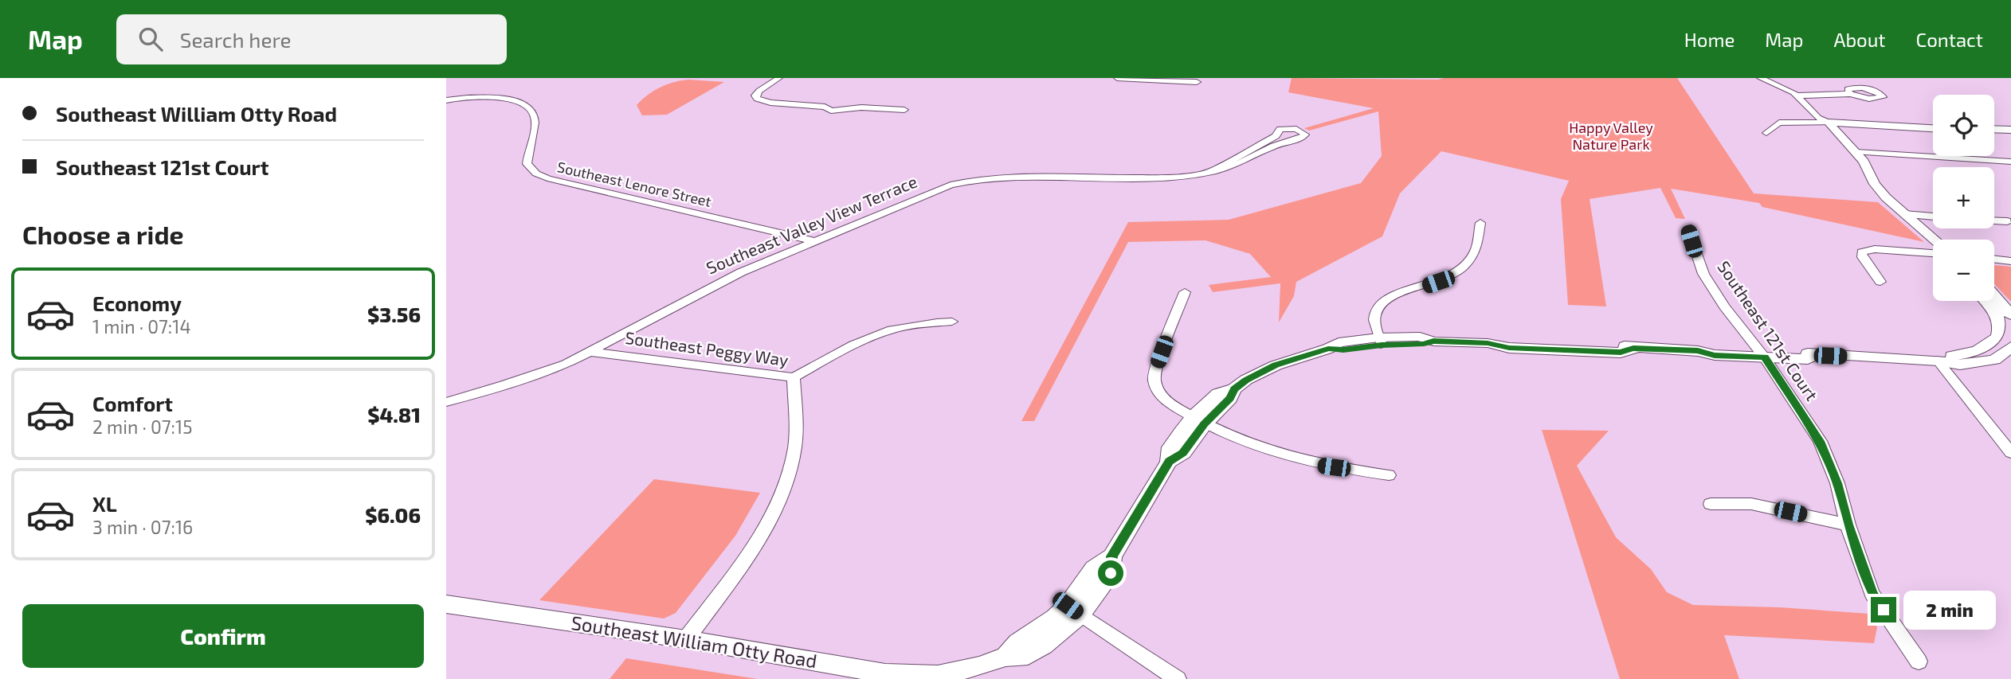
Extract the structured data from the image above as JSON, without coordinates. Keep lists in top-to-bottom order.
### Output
{
  "streets": {
    "street": [
      "Southeast Lenore Street",
      "Southeast Valley View Terrace",
      "Southeast 121st Court",
      "Southeast Peggy Way",
      "Southeast William Otty Road"
    ]
  },
  "crossings": [
    ["Southeast Lenore Street", "Southeast Valley View Terrace"],
    ["Southeast Valley View Terrace", "Southeast Peggy Way"],
    ["Southeast 121st Court", "Southeast William Otty Road"],
    ["Southeast Peggy Way", "Southeast William Otty Road"]
  ],
  "parks": ["Happy Valley Nature Park"],
  "page": {
    "header": "Map",
    "search": "Search here",
    "nav": [
      "Home",
      "Map",
      "About",
      "Contact"
    ],
    "banner": ["Southeast William Otty Road", "Southeast 121st Court"],
    "map_buttons": ["+", "−"],
    "heading": "Choose a ride",
    "list": [
      {
        "name": "Economy",
        "note": "1 min · 07:14",
        "value": "$3.56"
      },
      {
        "name": "Comfort",
        "note": "2 min · 07:15",
        "value": "$4.81"
      },
      {
        "name": "XL",
        "note": "3 min · 07:16",
        "value": "$6.06"
      }
    ],
    "bubble": "2 min",
    "buttons": "Confirm"
  }
}
